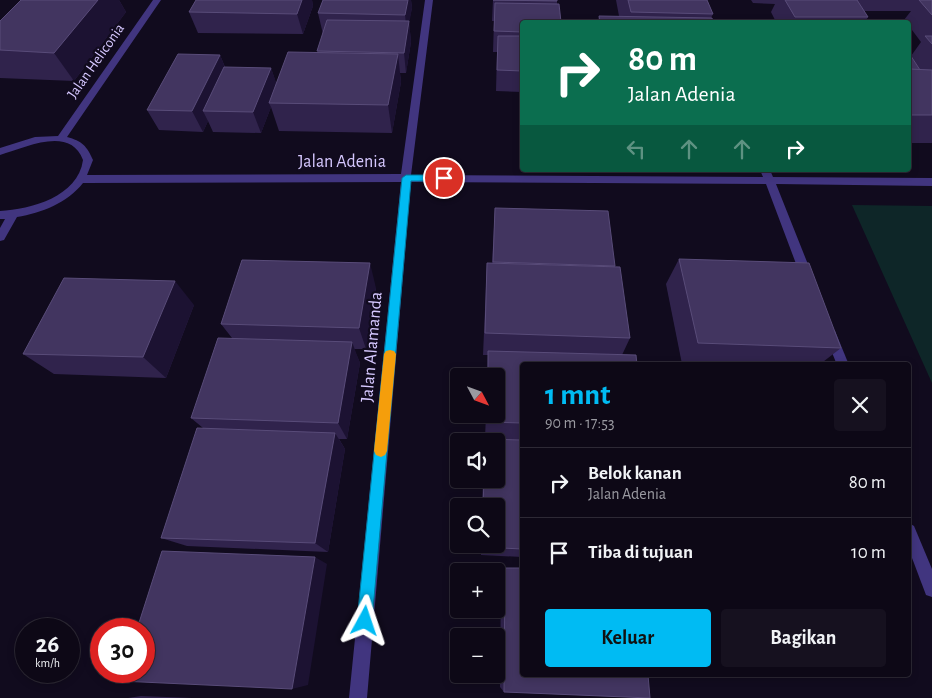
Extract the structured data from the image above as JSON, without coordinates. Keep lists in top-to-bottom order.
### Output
{
  "streets": {
    "street": ["Jalan Heliconia", "Jalan Adenia", "Jalan Alamanda"]
  },
  "crossings": [
    ["Jalan Adenia", "Jalan Alamanda"]
  ],
  "north": "bottom right",
  "page": {
    "turn": ["80 m", "Jalan Adenia"],
    "heading": ["1 mnt", "90 m · 17:53"],
    "map_buttons": ["+", "−"],
    "list": [
      {
        "name": "Belok kanan",
        "note": "Jalan Adenia",
        "value": "80 m"
      },
      {
        "name": "Tiba di tujuan",
        "value": "10 m"
      }
    ],
    "buttons": ["Keluar", "Bagikan"],
    "speed": "26 km/h",
    "limit": "30"
  }
}
